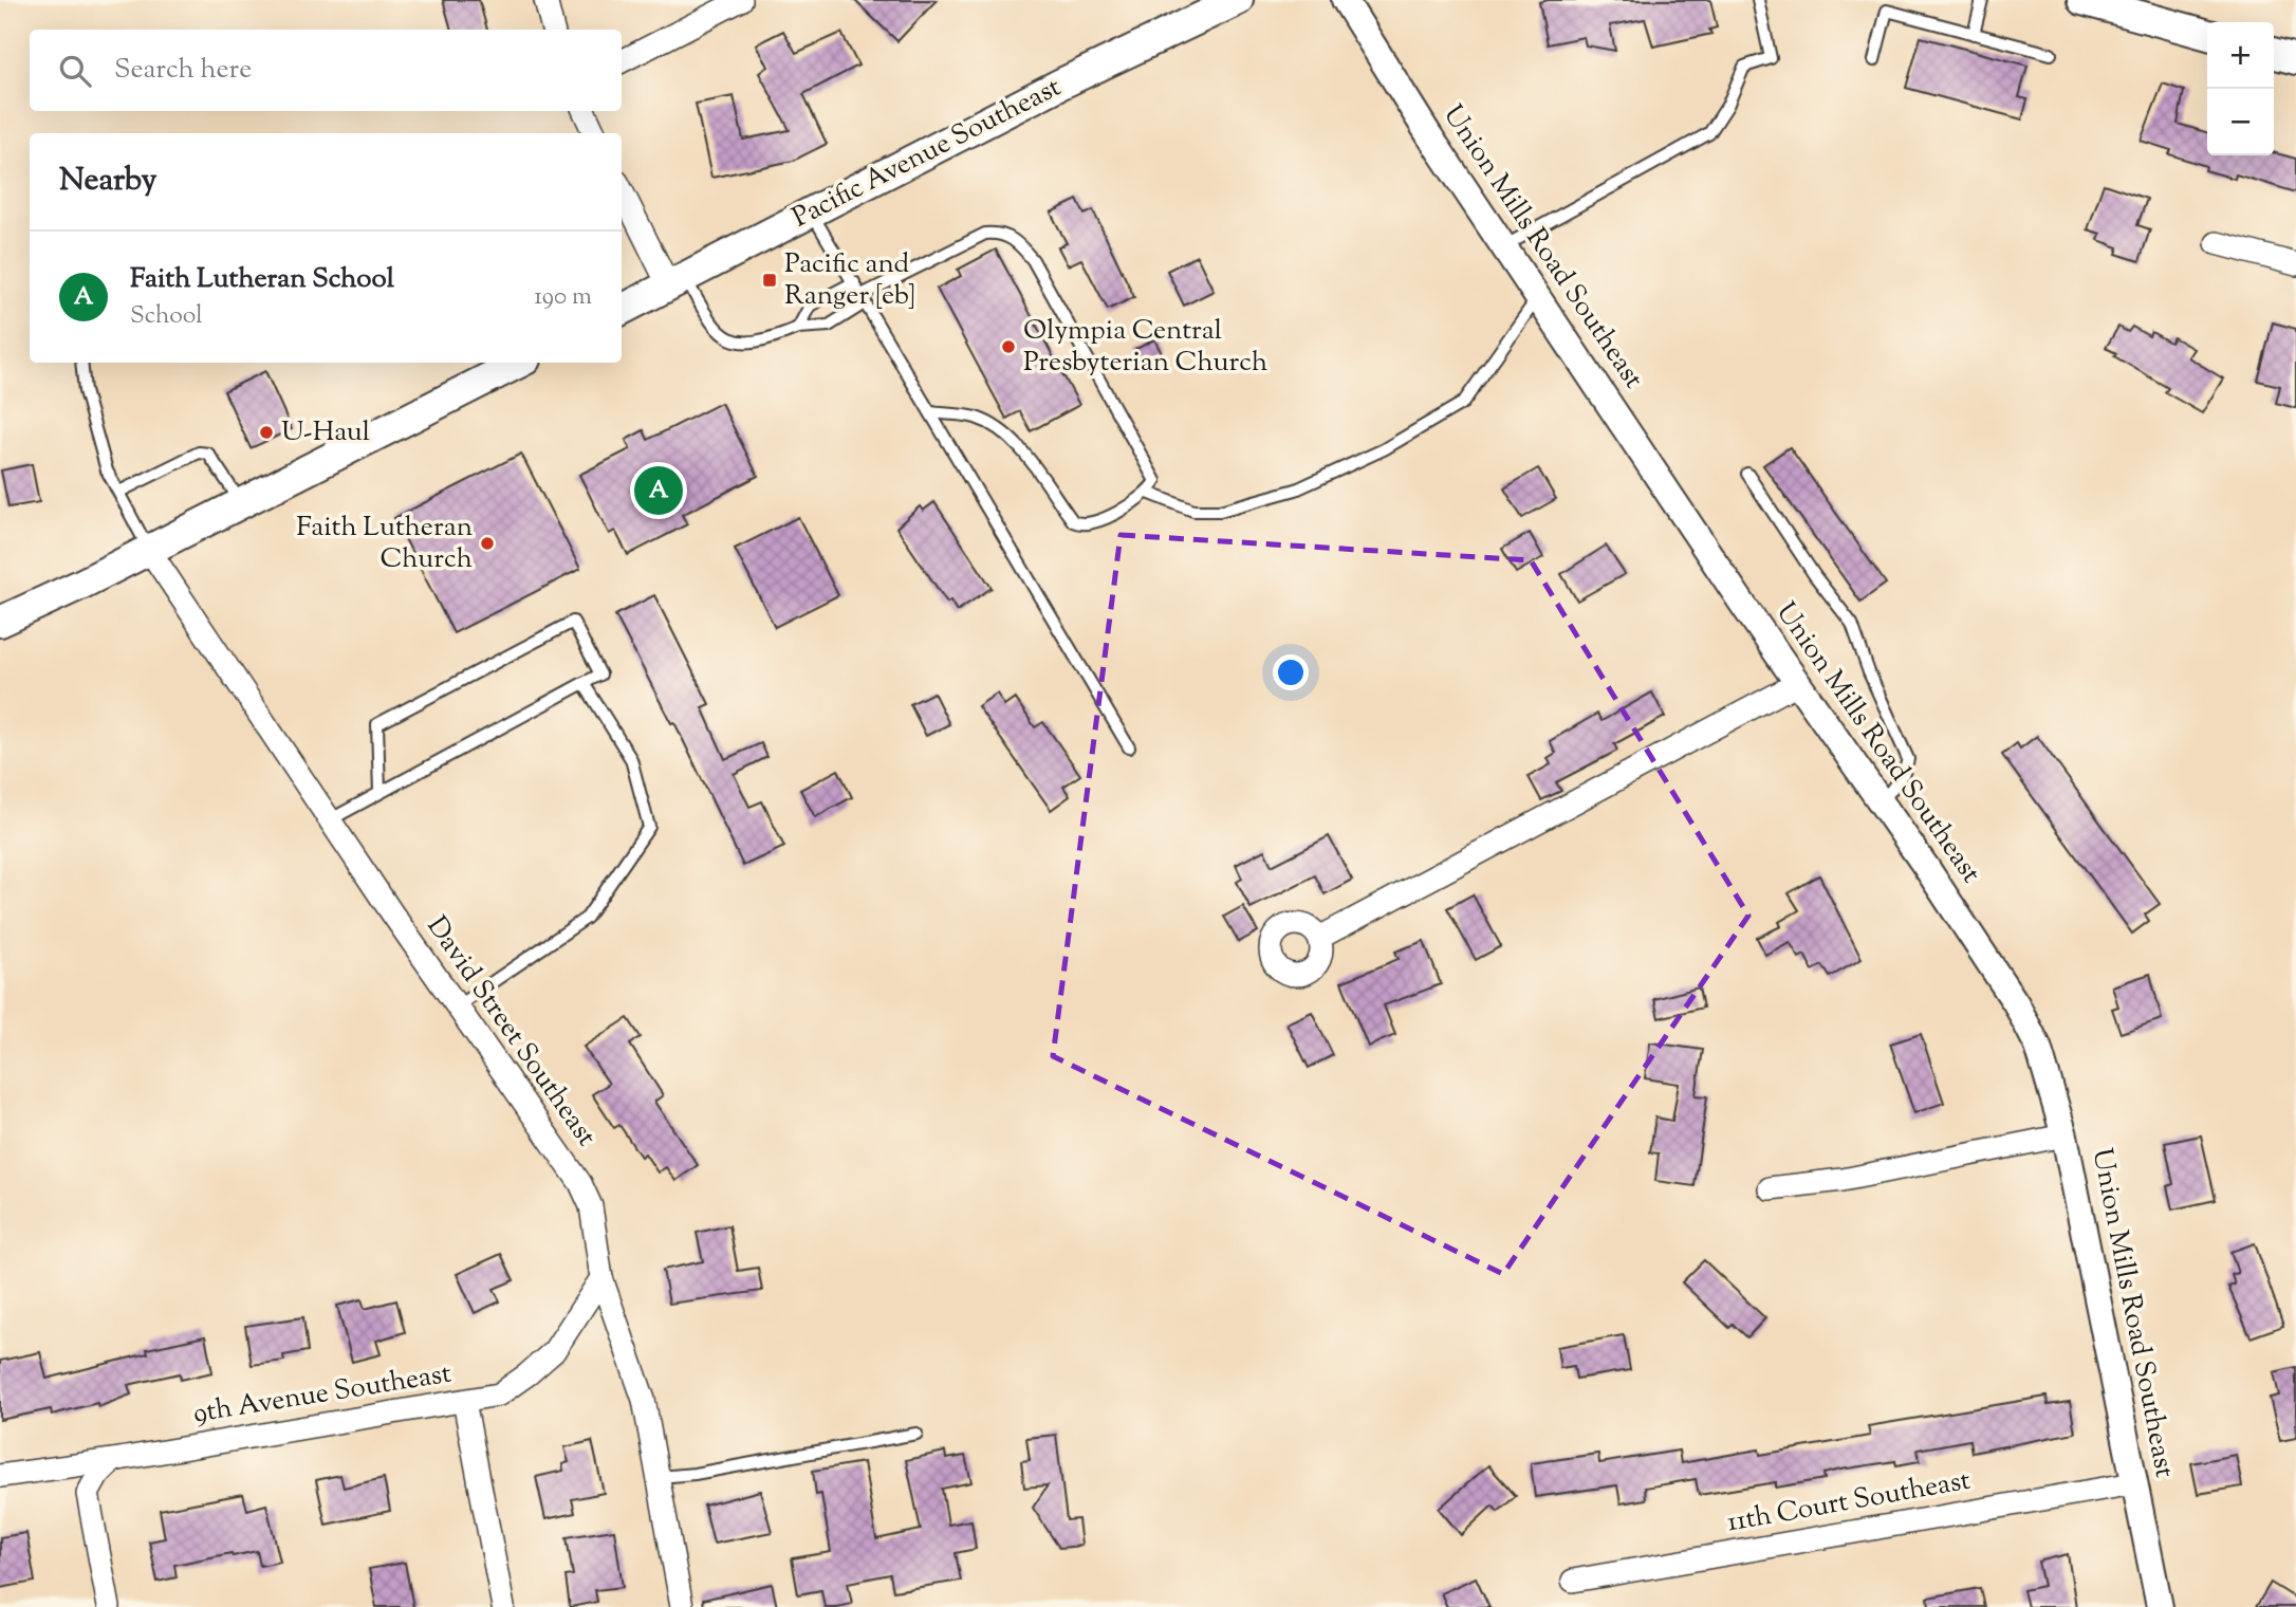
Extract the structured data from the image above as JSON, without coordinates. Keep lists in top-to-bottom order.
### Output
{
  "streets": {
    "main road": ["Pacific Avenue Southeast"],
    "street": [
      "Union Mills Road Southeast",
      "David Street Southeast",
      "9th Avenue Southeast",
      "11th Court Southeast"
    ]
  },
  "crossings": [
    ["Union Mills Road Southeast", "11th Court Southeast"],
    ["David Street Southeast", "9th Avenue Southeast"]
  ],
  "places": {
    "transit": ["Pacific and Ranger [eb]"],
    "other": ["Olympia Central Presbyterian Church", "U-Haul", "Faith Lutheran Church"]
  },
  "page": {
    "map_buttons": ["+", "−"],
    "search": "Search here",
    "heading": "Nearby",
    "list": [
      {
        "mark": "A",
        "name": "Faith Lutheran School",
        "note": "School",
        "value": "190 m"
      }
    ],
    "pins": "A"
  }
}
